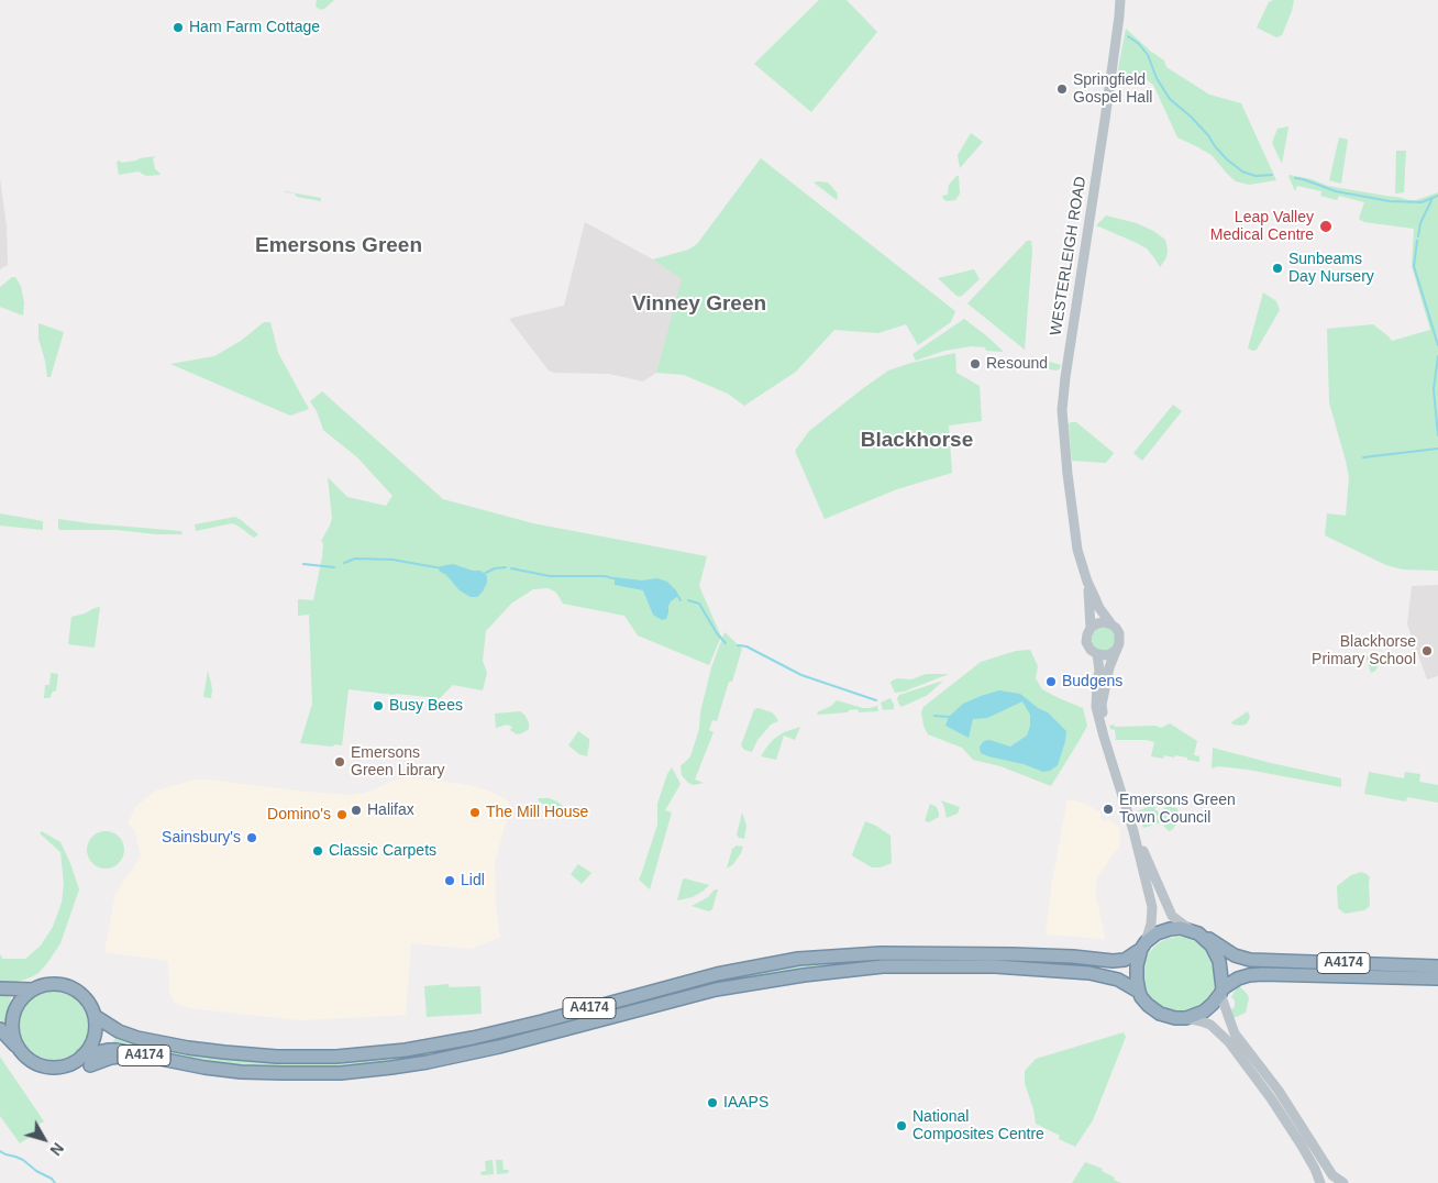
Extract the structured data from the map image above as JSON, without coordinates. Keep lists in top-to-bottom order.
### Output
{
  "streets": {
    "highway": ["A4174"],
    "street": ["WESTERLEIGH ROAD"]
  },
  "districts": ["Emersons Green", "Vinney Green", "Blackhorse"],
  "places": [
    "Ham Farm Cottage",
    "Springfield Gospel Hall",
    "Leap Valley Medical Centre",
    "Sunbeams Day Nursery",
    "Resound",
    "Blackhorse Primary School",
    "Budgens",
    "Busy Bees",
    "Emersons Green Library",
    "Emersons Green Town Council",
    "Halifax",
    "The Mill House",
    "Domino's",
    "Sainsbury's",
    "Classic Carpets",
    "Lidl",
    "IAAPS",
    "National Composites Centre"
  ],
  "north": "bottom right"
}
